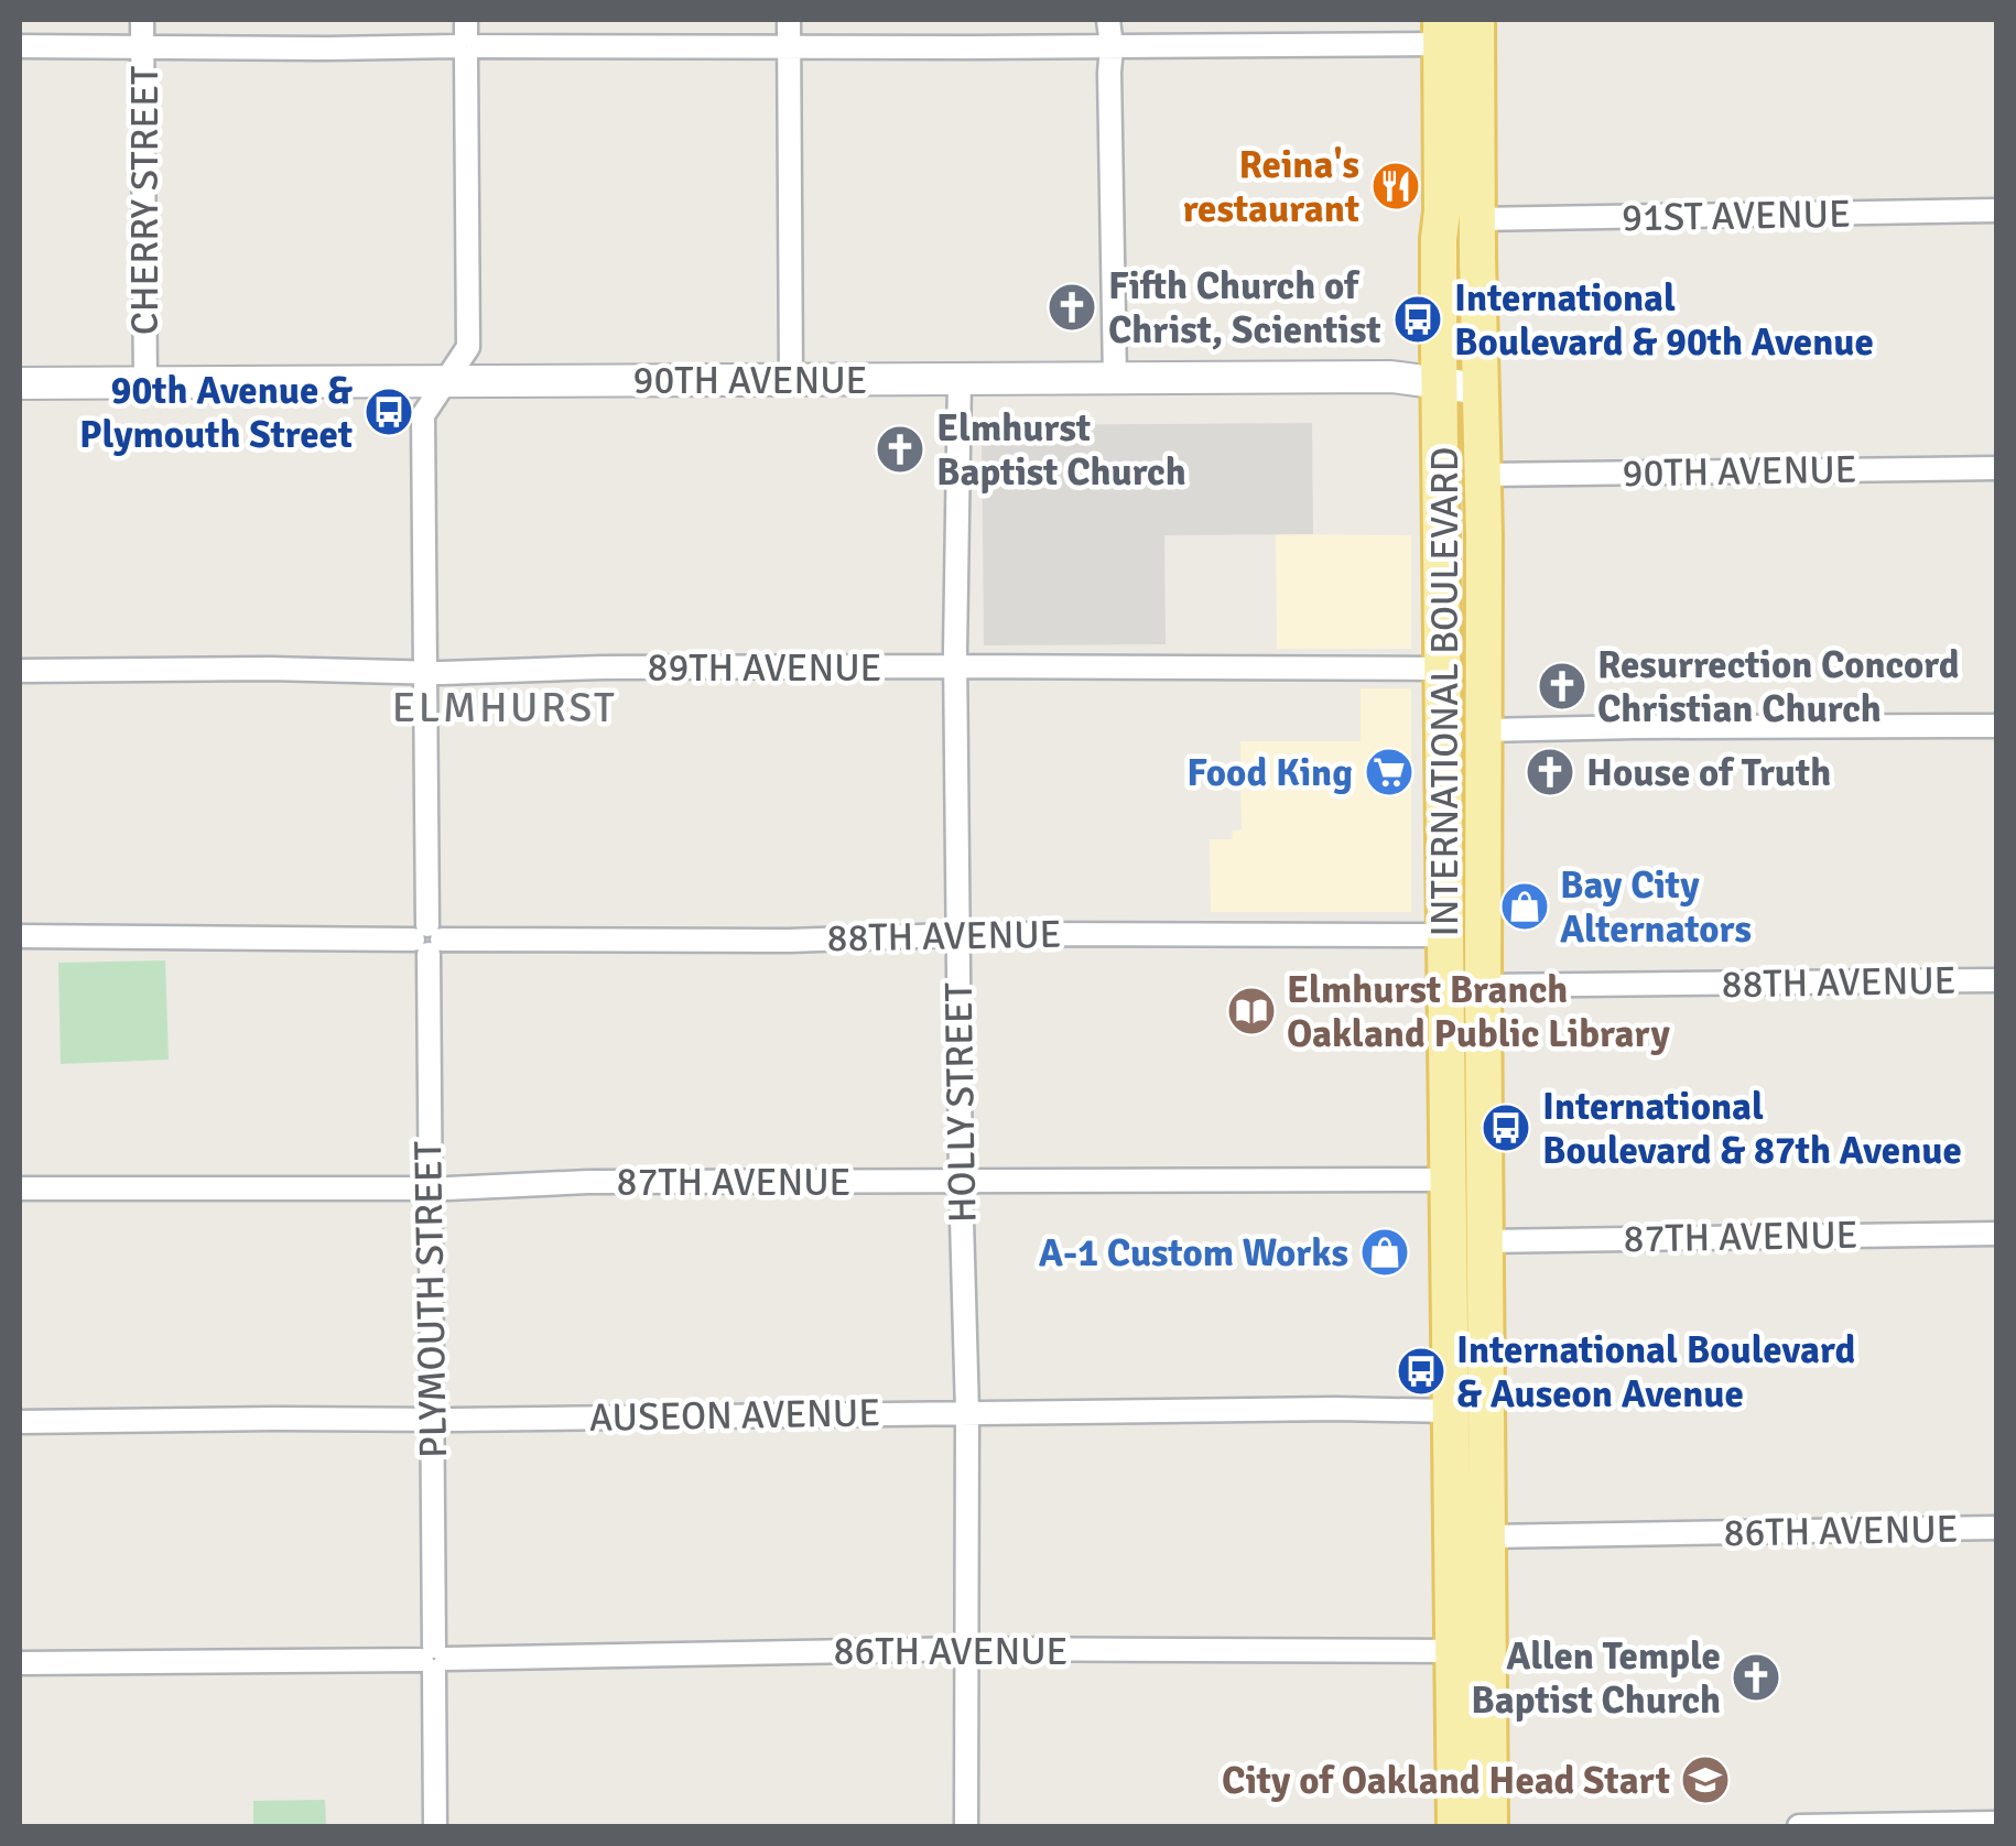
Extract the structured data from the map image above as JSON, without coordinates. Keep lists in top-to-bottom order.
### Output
{
  "streets": {
    "main road": ["INTERNATIONAL BOULEVARD"],
    "street": [
      "CHERRY STREET",
      "91ST AVENUE",
      "90TH AVENUE",
      "89TH AVENUE",
      "88TH AVENUE",
      "HOLLY STREET",
      "87TH AVENUE",
      "PLYMOUTH STREET",
      "AUSEON AVENUE",
      "86TH AVENUE"
    ]
  },
  "crossings": [
    ["CHERRY STREET", "90TH AVENUE"],
    ["91ST AVENUE", "INTERNATIONAL BOULEVARD"],
    ["90TH AVENUE", "INTERNATIONAL BOULEVARD"],
    ["90TH AVENUE", "HOLLY STREET"],
    ["90TH AVENUE", "PLYMOUTH STREET"],
    ["89TH AVENUE", "INTERNATIONAL BOULEVARD"],
    ["89TH AVENUE", "HOLLY STREET"],
    ["89TH AVENUE", "PLYMOUTH STREET"],
    ["INTERNATIONAL BOULEVARD", "88TH AVENUE"],
    ["INTERNATIONAL BOULEVARD", "87TH AVENUE"],
    ["INTERNATIONAL BOULEVARD", "AUSEON AVENUE"],
    ["INTERNATIONAL BOULEVARD", "86TH AVENUE"],
    ["88TH AVENUE", "HOLLY STREET"],
    ["88TH AVENUE", "PLYMOUTH STREET"],
    ["HOLLY STREET", "87TH AVENUE"],
    ["HOLLY STREET", "AUSEON AVENUE"],
    ["HOLLY STREET", "86TH AVENUE"],
    ["87TH AVENUE", "PLYMOUTH STREET"],
    ["PLYMOUTH STREET", "AUSEON AVENUE"],
    ["PLYMOUTH STREET", "86TH AVENUE"]
  ],
  "districts": ["ELMHURST"],
  "places": {
    "restaurant": ["Reina's restaurant"],
    "church": [
      "Fifth Church of Christ, Scientist",
      "Elmhurst Baptist Church",
      "Resurrection Concord Christian Church",
      "House of Truth",
      "Allen Temple Baptist Church"
    ],
    "bus stop": [
      "International Boulevard & 90th Avenue",
      "90th Avenue & Plymouth Street",
      "International Boulevard & 87th Avenue",
      "International Boulevard & Auseon Avenue"
    ],
    "supermarket": ["Food King"],
    "shop": ["Bay City Alternators", "A-1 Custom Works"],
    "library": ["Elmhurst Branch Oakland Public Library"],
    "school or university": ["City of Oakland Head Start"]
  }
}
